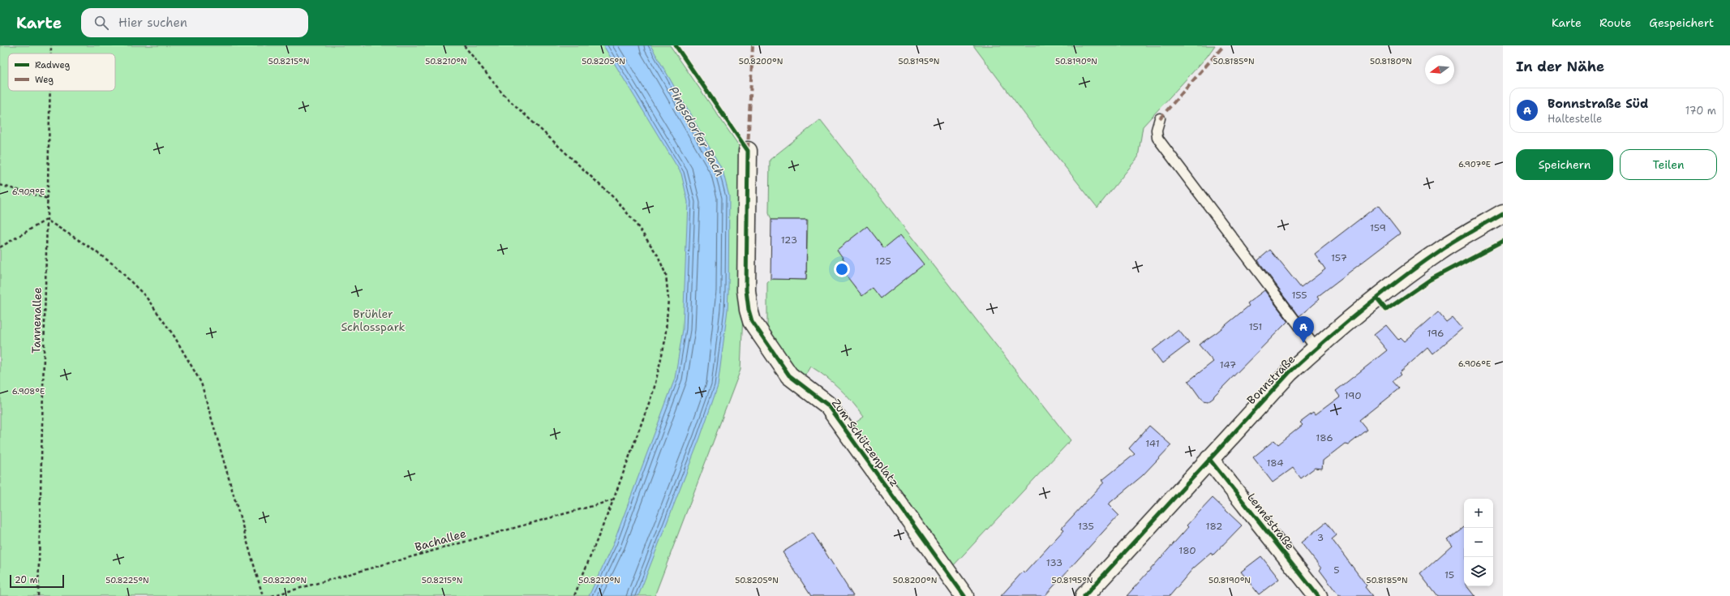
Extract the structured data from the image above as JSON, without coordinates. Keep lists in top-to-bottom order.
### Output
{
  "streets": {
    "street": ["Bonnstraße", "Zum Schützenplatz", "Lennéstraße"],
    "path": ["Tannenallee", "Bachallee"]
  },
  "crossings": [
    ["Bonnstraße", "Lennéstraße"]
  ],
  "water": ["Pingsdorfer Bach"],
  "parks": ["Brühler Schlosspark"],
  "house_numbers": [
    "159",
    "123",
    "157",
    "125",
    "155",
    "151",
    "196",
    "147",
    "190",
    "186",
    "141",
    "184",
    "135",
    "182",
    "3",
    "180",
    "133",
    "5",
    "15"
  ],
  "legend": ["Radweg", "Weg"],
  "scale_bar": "20 m",
  "north": "left",
  "page": {
    "header": "Karte",
    "search": "Hier suchen",
    "nav": ["Karte", "Route", "Gespeichert"],
    "heading": "In der Nähe",
    "list": [
      {
        "mark": "A",
        "name": "Bonnstraße Süd",
        "note": "Haltestelle",
        "value": "170 m"
      }
    ],
    "buttons": ["Speichern", "Teilen"],
    "pins": "A",
    "map_buttons": ["+", "−"],
    "scale": "20 m"
  },
  "coordinates": [
    "50.8215°N",
    "50.8210°N",
    "50.8205°N",
    "50.8200°N",
    "50.8195°N",
    "50.8190°N",
    "50.8185°N",
    "50.8180°N",
    "6.907°E",
    "6.909°E",
    "6.906°E",
    "6.908°E",
    "50.8225°N",
    "50.8220°N"
  ]
}
